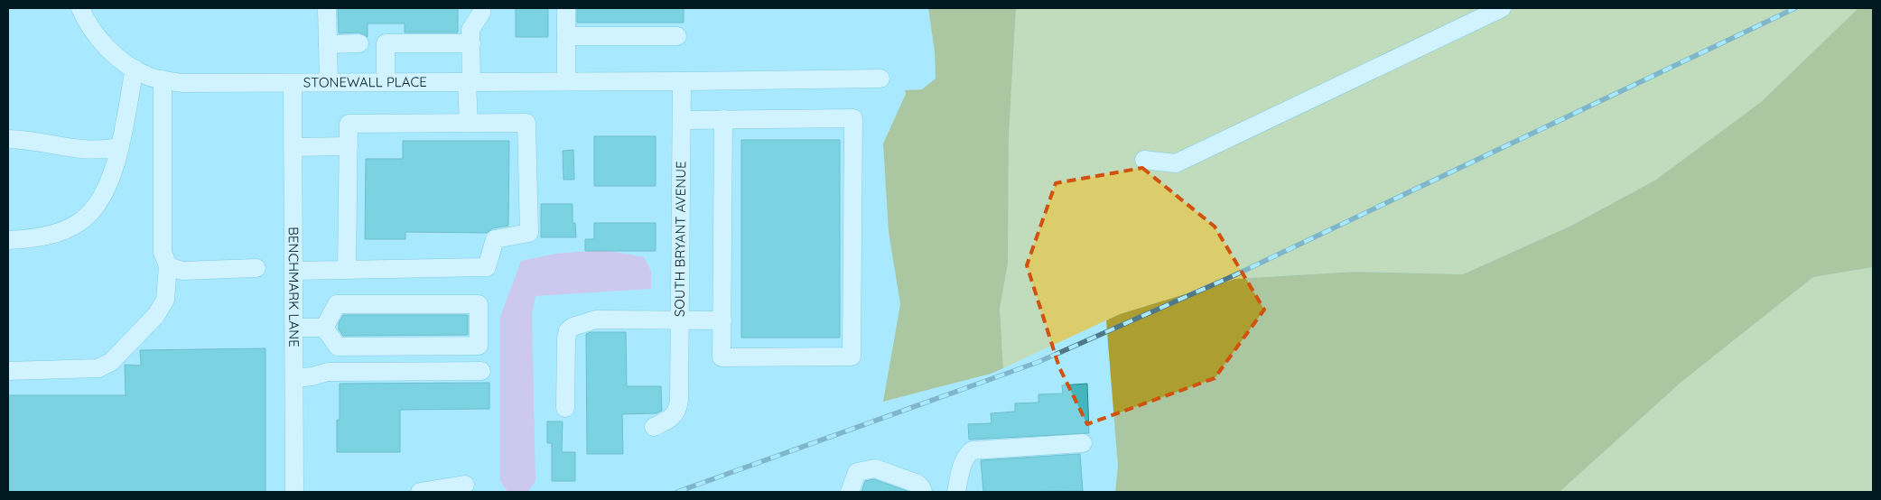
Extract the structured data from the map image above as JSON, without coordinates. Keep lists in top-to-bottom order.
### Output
{
  "streets": {
    "street": ["STONEWALL PLACE", "SOUTH BRYANT AVENUE", "BENCHMARK LANE"]
  },
  "crossings": [
    ["STONEWALL PLACE", "SOUTH BRYANT AVENUE"],
    ["STONEWALL PLACE", "BENCHMARK LANE"]
  ]
}
